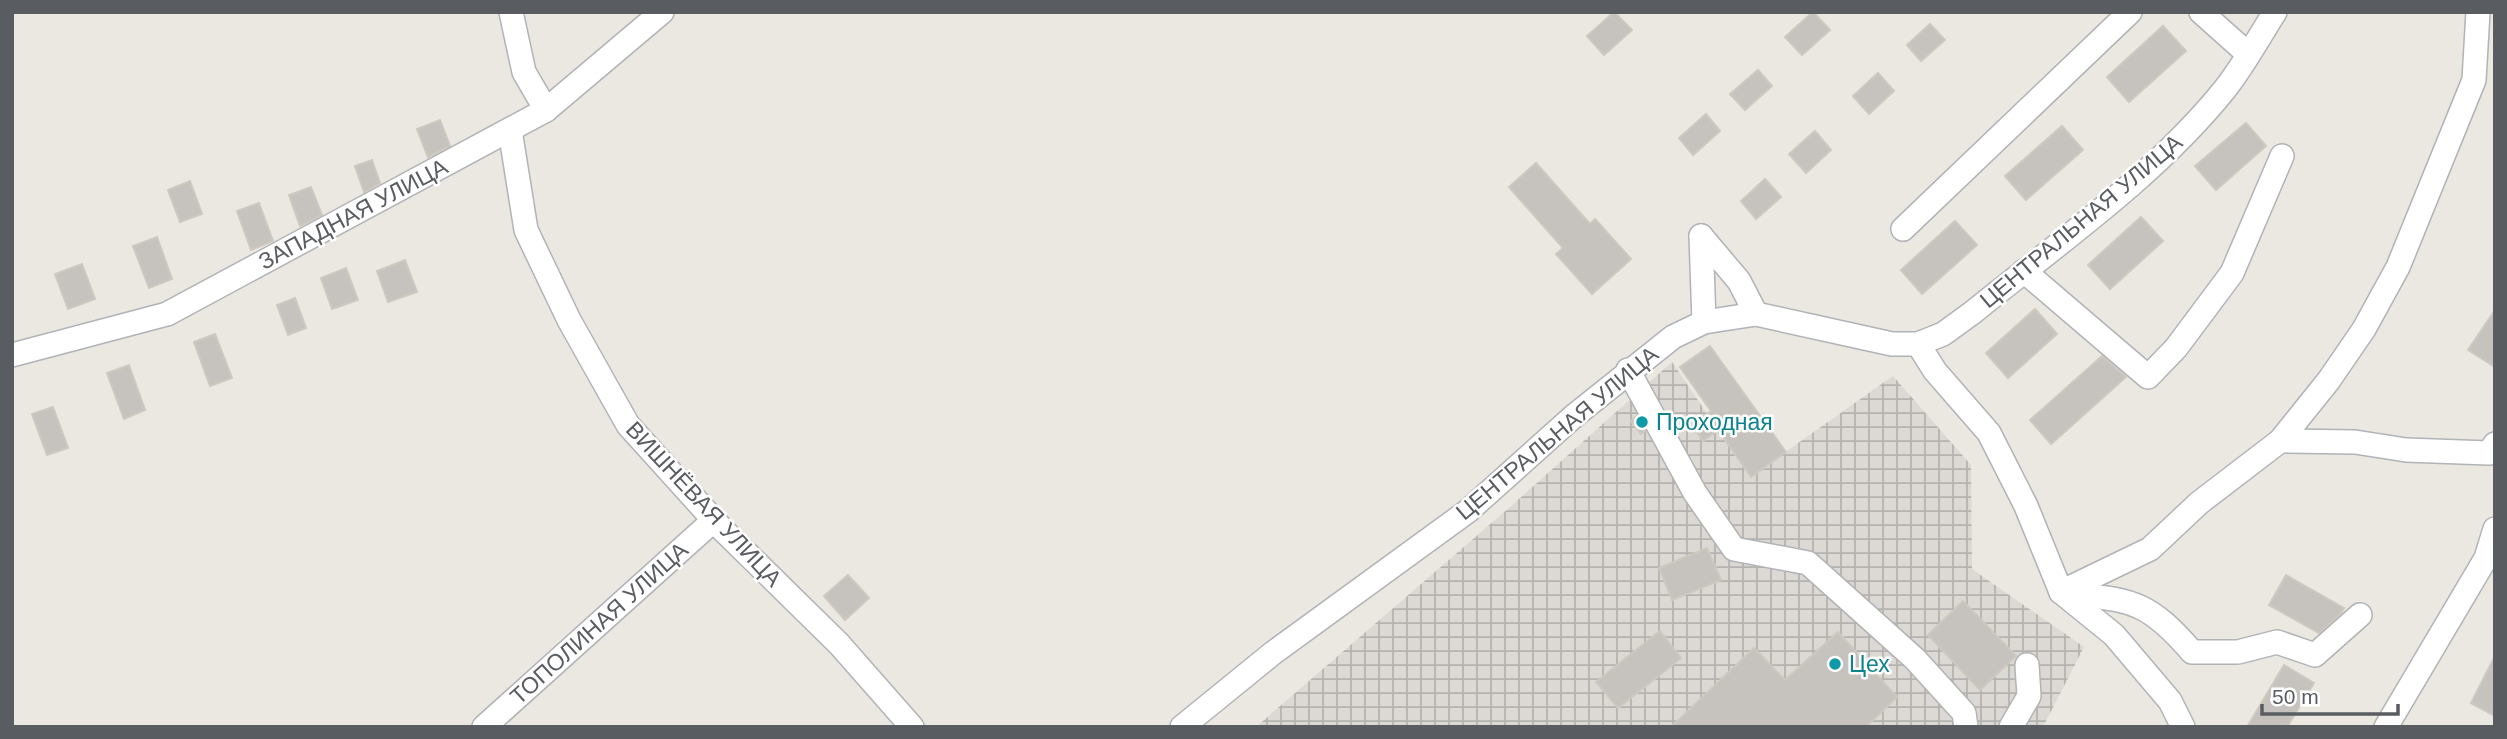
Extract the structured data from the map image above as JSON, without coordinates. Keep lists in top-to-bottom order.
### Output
{
  "streets": {
    "street": [
      "ЗАПАДНАЯ УЛИЦА",
      "ЦЕНТРАЛЬНАЯ УЛИЦА",
      "ВИШНЁВАЯ УЛИЦА",
      "ТОПОЛИНАЯ УЛИЦА"
    ]
  },
  "crossings": [
    ["ЗАПАДНАЯ УЛИЦА", "ВИШНЁВАЯ УЛИЦА"],
    ["ВИШНЁВАЯ УЛИЦА", "ТОПОЛИНАЯ УЛИЦА"]
  ],
  "places": ["Проходная", "Цех"],
  "scale_bar": "50 m"
}
